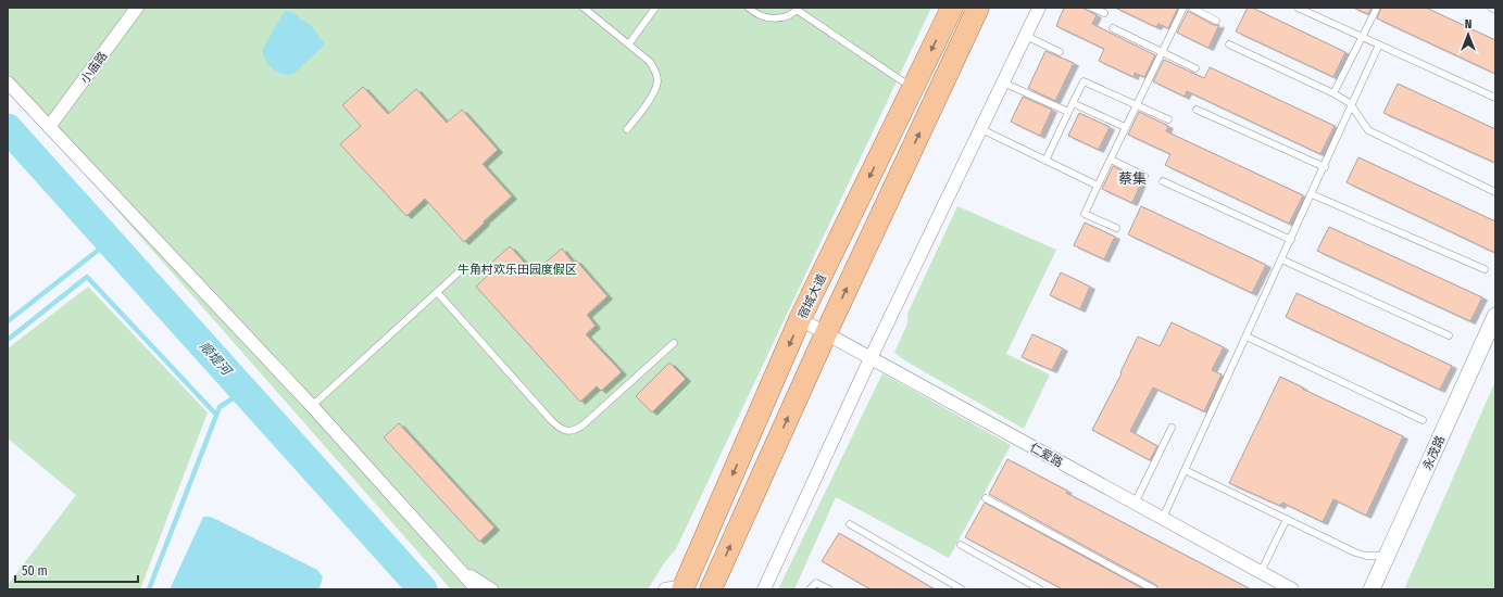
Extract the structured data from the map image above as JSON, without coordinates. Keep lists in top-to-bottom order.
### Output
{
  "streets": {
    "main road": ["宿城大道"],
    "street": ["小庙路", "永茂路", "仁爱路"]
  },
  "crossings": [
    ["宿城大道", "仁爱路"]
  ],
  "districts": ["蔡集"],
  "water": ["顺堤河"],
  "parks": ["牛角村欢乐田园度假区"],
  "scale_bar": "50 m",
  "north": "top"
}
